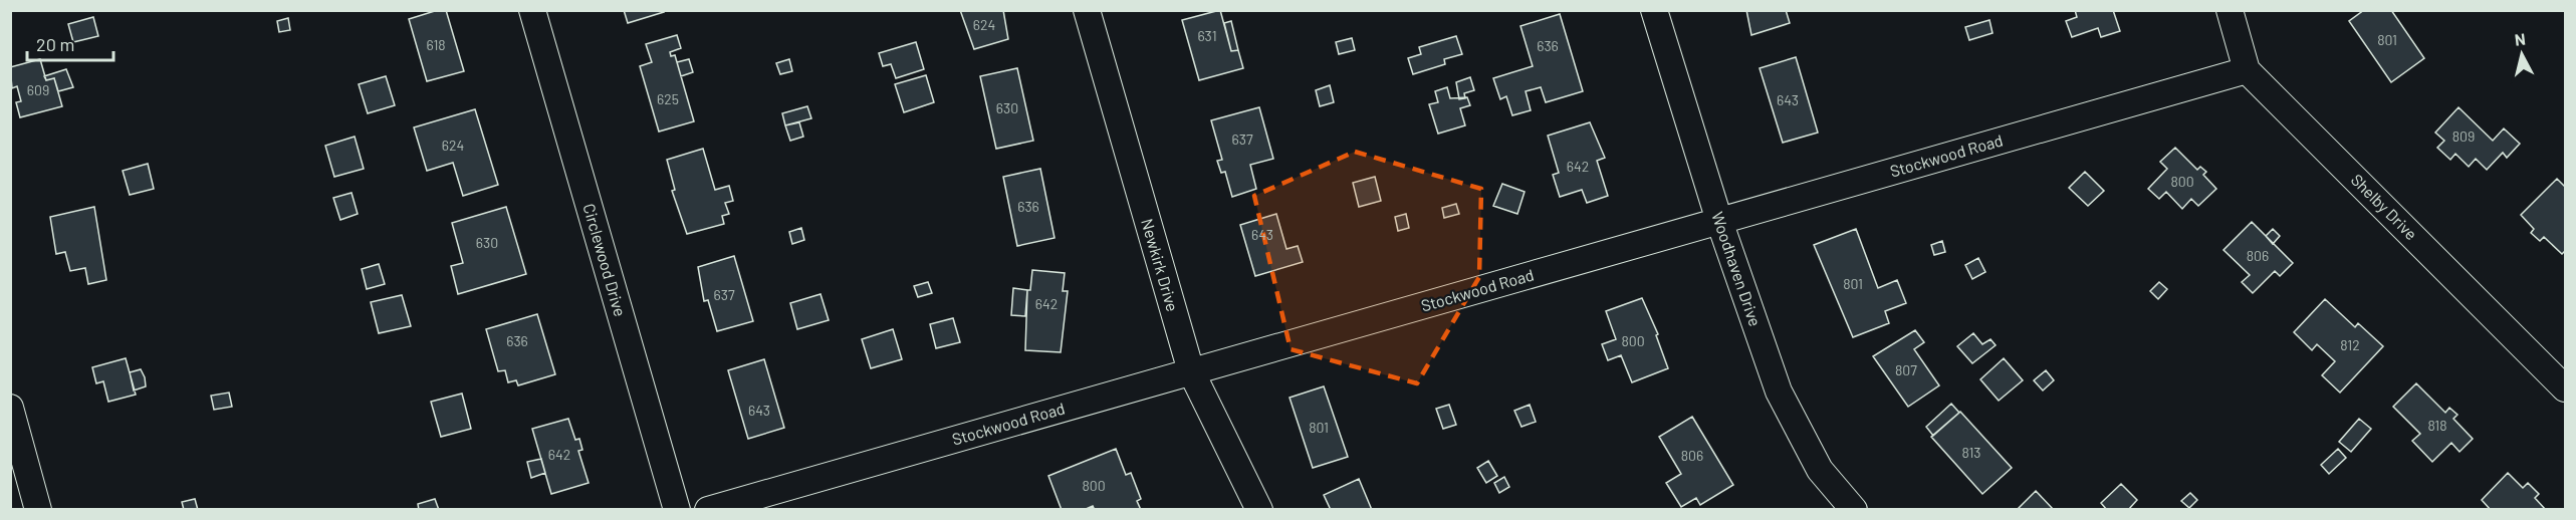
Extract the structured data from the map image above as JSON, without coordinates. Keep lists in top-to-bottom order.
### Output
{
  "streets": {
    "street": [
      "Stockwood Road",
      "Shelby Drive",
      "Circlewood Drive",
      "Newkirk Drive",
      "Woodhaven Drive"
    ]
  },
  "crossings": [
    ["Stockwood Road", "Shelby Drive"],
    ["Stockwood Road", "Newkirk Drive"],
    ["Stockwood Road", "Woodhaven Drive"]
  ],
  "house_numbers": [
    "624",
    "631",
    "801",
    "618",
    "636",
    "609",
    "625",
    "643",
    "630",
    "809",
    "637",
    "624",
    "642",
    "800",
    "636",
    "643",
    "630",
    "806",
    "801",
    "637",
    "642",
    "636",
    "800",
    "812",
    "807",
    "643",
    "818",
    "801",
    "813",
    "642",
    "806",
    "800"
  ],
  "scale_bar": "20 m",
  "north": "top"
}
